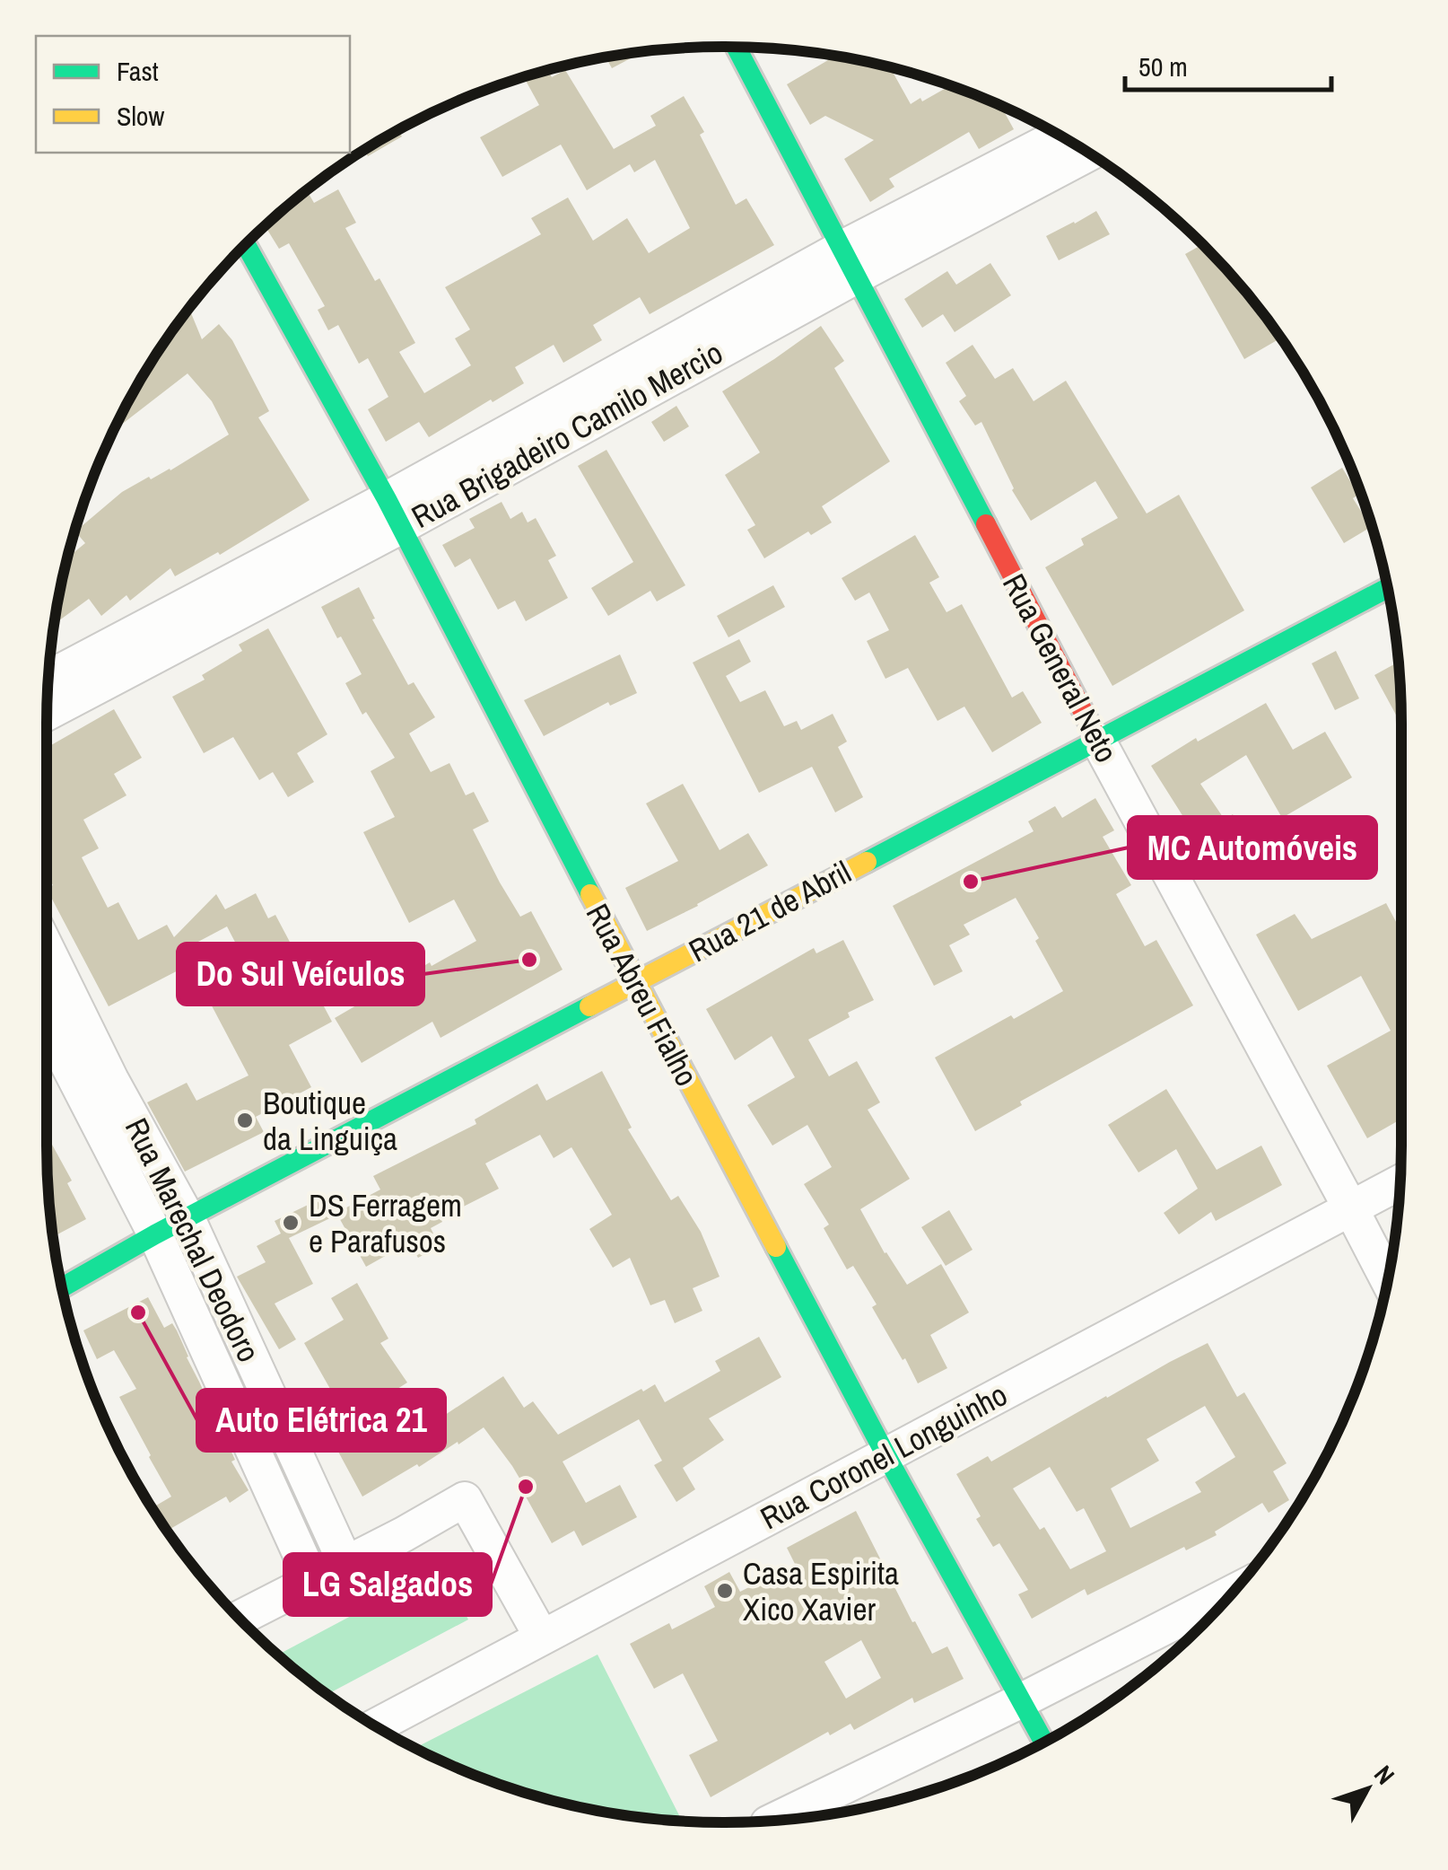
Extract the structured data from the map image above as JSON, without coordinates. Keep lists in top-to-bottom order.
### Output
{
  "streets": {
    "street": [
      "Rua Brigadeiro Camilo Mercio",
      "Rua General Neto",
      "Rua 21 de Abril",
      "Rua Abreu Fialho",
      "Rua Marechal Deodoro",
      "Rua Coronel Longuinho"
    ]
  },
  "crossings": [
    ["Rua Brigadeiro Camilo Mercio", "Rua General Neto"],
    ["Rua Brigadeiro Camilo Mercio", "Rua Abreu Fialho"],
    ["Rua General Neto", "Rua 21 de Abril"],
    ["Rua General Neto", "Rua Coronel Longuinho"],
    ["Rua 21 de Abril", "Rua Abreu Fialho"],
    ["Rua 21 de Abril", "Rua Marechal Deodoro"],
    ["Rua Abreu Fialho", "Rua Coronel Longuinho"]
  ],
  "places": [
    "MC Automóveis",
    "Do Sul Veículos",
    "Boutique da Linguiça",
    "DS Ferragem e Parafusos",
    "Auto Elétrica 21",
    "LG Salgados",
    "Casa Espirita Xico Xavier"
  ],
  "legend": ["Fast", "Slow"],
  "scale_bar": "50 m",
  "north": "top right"
}
